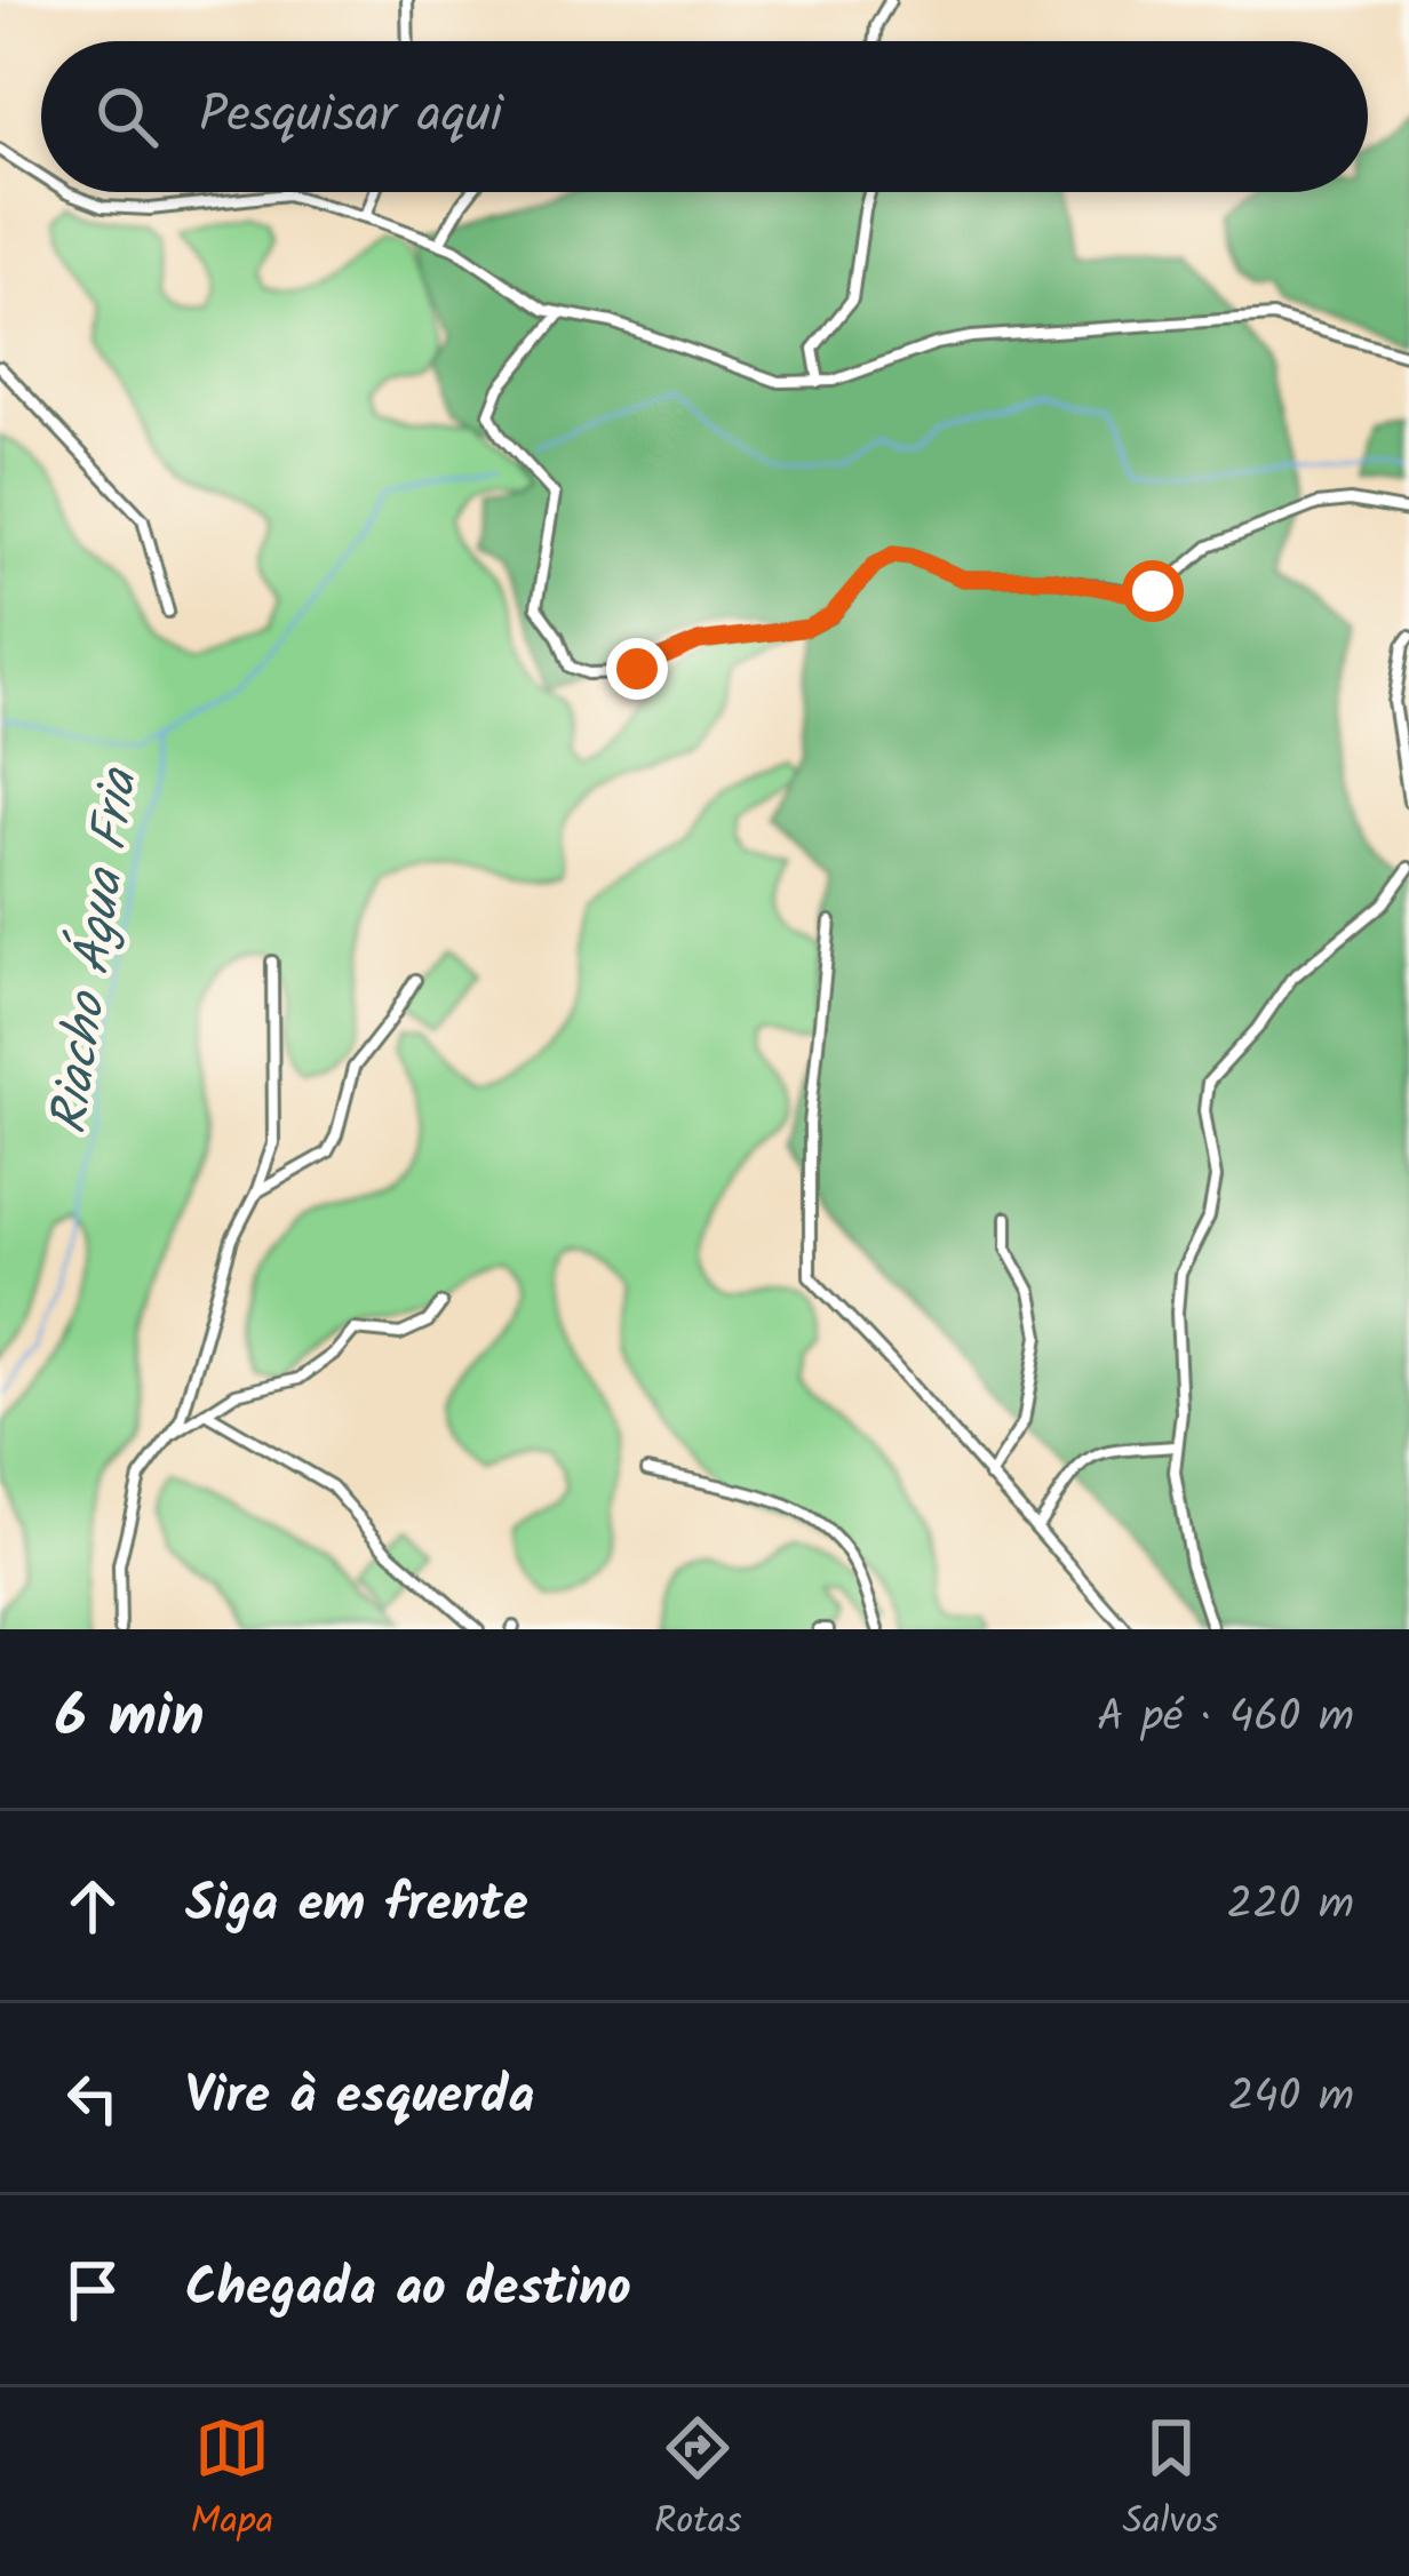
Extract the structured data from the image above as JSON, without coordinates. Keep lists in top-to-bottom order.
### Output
{
  "water": ["Riacho Água Fria"],
  "page": {
    "search": "Pesquisar aqui",
    "heading": ["6 min", "A pé · 460 m"],
    "list": [
      ["Siga em frente", "220 m"],
      ["Vire à esquerda", "240 m"],
      "Chegada ao destino"
    ],
    "nav": ["Mapa", "Rotas", "Salvos"]
  }
}
